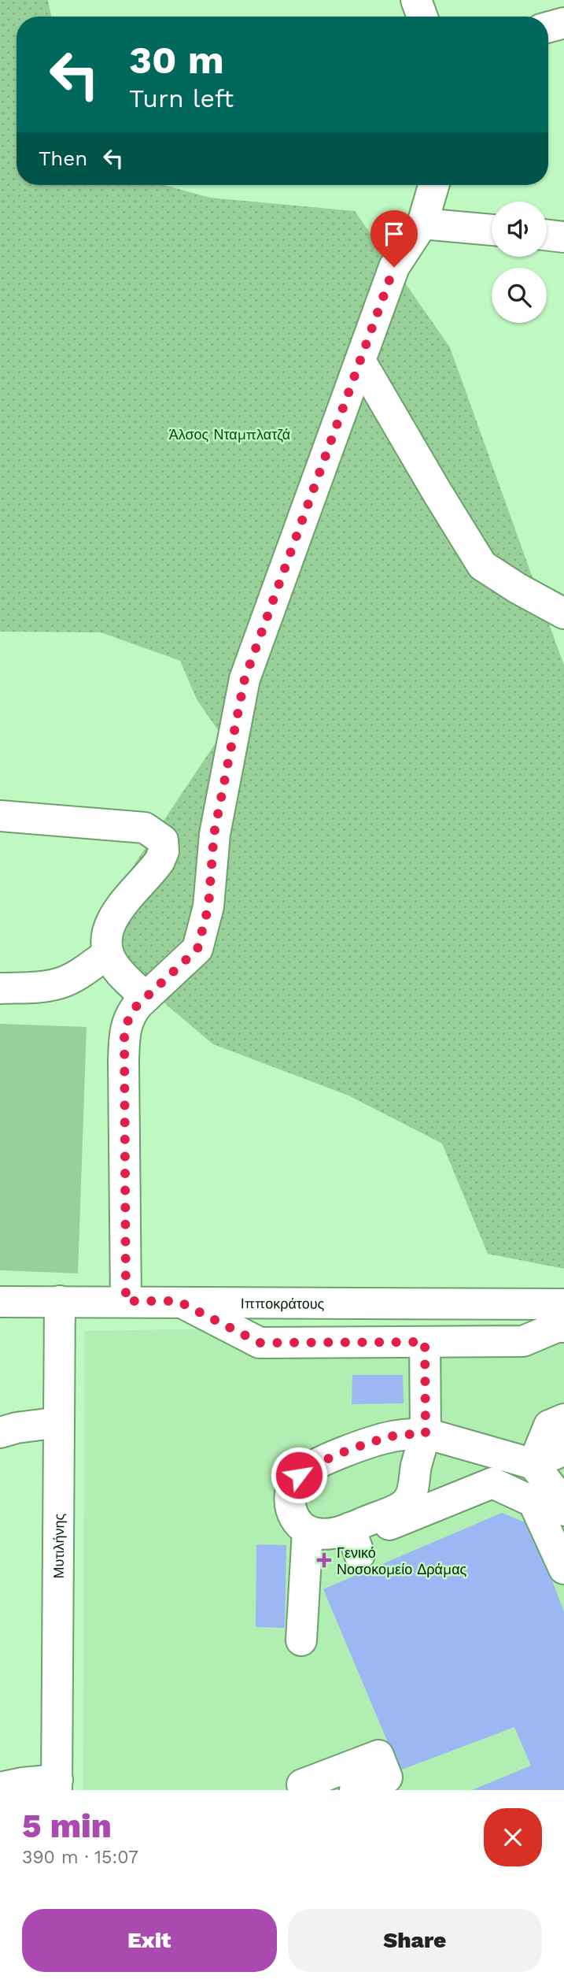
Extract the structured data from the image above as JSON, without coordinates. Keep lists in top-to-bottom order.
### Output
{
  "streets": {
    "street": ["Ιπποκράτους", "Μυτιλήνης"]
  },
  "crossings": [
    ["Ιπποκράτους", "Μυτιλήνης"]
  ],
  "parks": ["Άλσος Νταμπλατζά"],
  "places": {
    "health": ["Γενικό Νοσοκομείο Δράμας"]
  },
  "page": {
    "turn": ["30 m", "Turn left"],
    "then": "Then",
    "heading": ["5 min", "390 m · 15:07"],
    "buttons": ["Exit", "Share"]
  }
}
